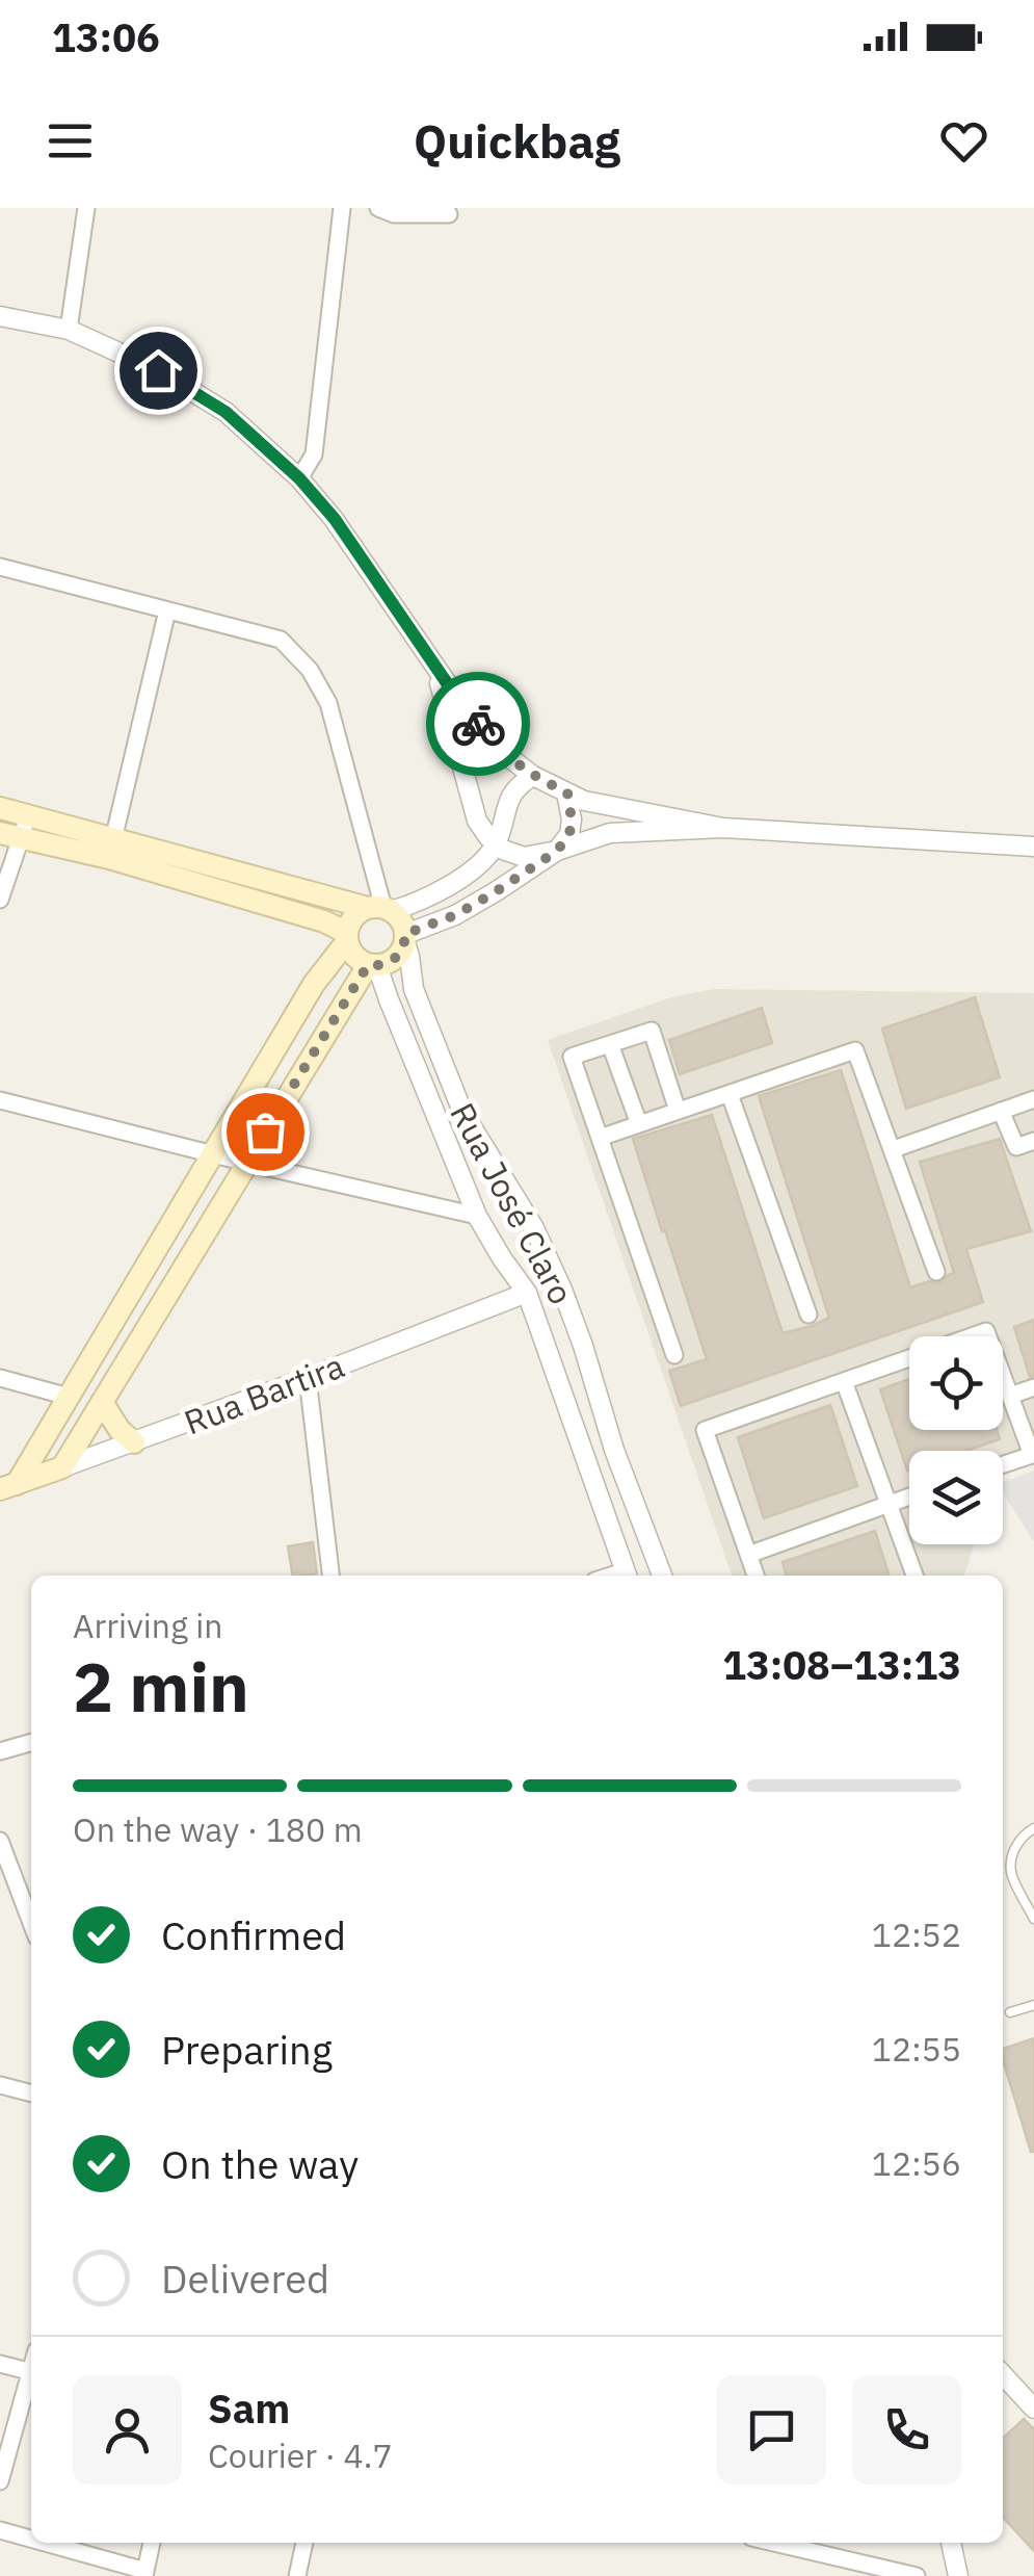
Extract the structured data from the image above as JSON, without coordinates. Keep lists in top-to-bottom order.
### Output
{
  "streets": {
    "main road": ["Rua Bartira"],
    "street": ["Rua José Claro"]
  },
  "crossings": [
    ["Rua José Claro", "Rua Bartira"]
  ],
  "page": {
    "status": "13:06",
    "header": "Quickbag",
    "heading": ["2 min", "Arriving in", "13:08–13:13"],
    "panel": ["Sam", "Courier · 4.7"],
    "bar": "On the way · 180 m",
    "list": [
      ["Confirmed", "12:52"],
      ["Preparing", "12:55"],
      ["On the way", "12:56"],
      "Delivered"
    ]
  }
}
